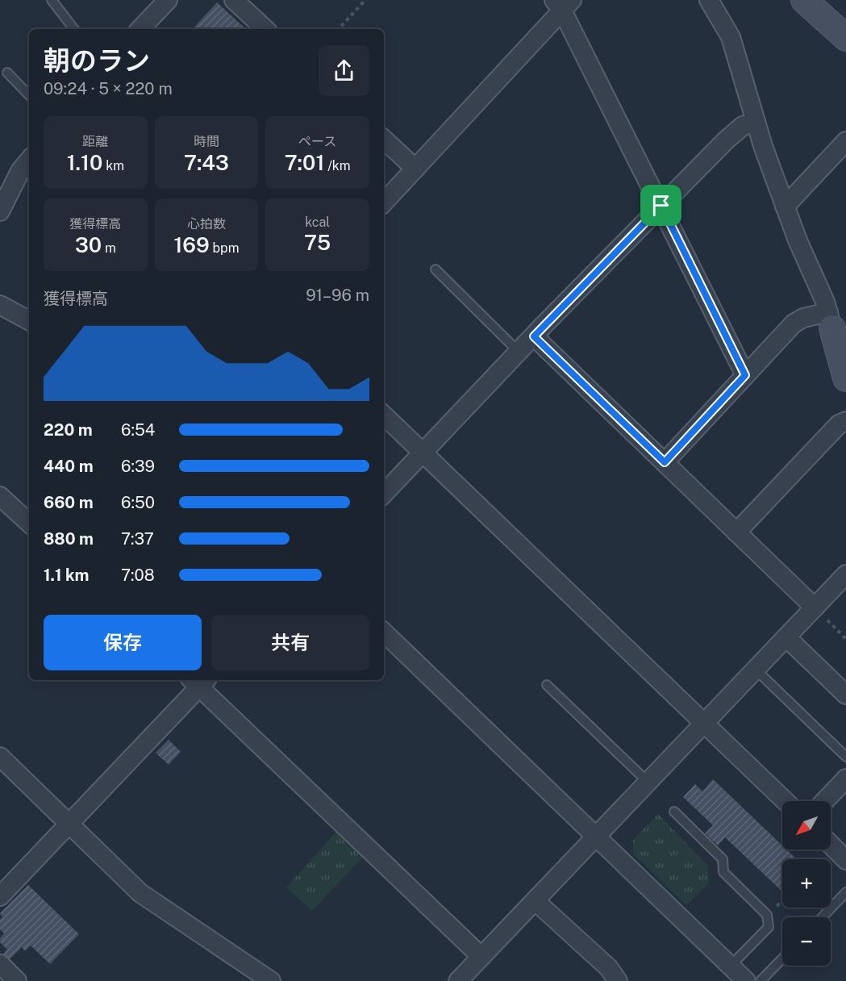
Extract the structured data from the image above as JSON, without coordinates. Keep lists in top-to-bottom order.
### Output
{
  "north": "bottom left",
  "page": {
    "heading": ["朝のラン", "09:24 · 5 × 220 m"],
    "stats": [
      ["距離", "1.10 km"],
      ["時間", "7:43"],
      ["ペース", "7:01 /km"],
      ["獲得標高", "30 m"],
      ["心拍数", "169 bpm"],
      ["kcal", "75"]
    ],
    "chart": ["獲得標高", "91–96 m"],
    "list": [
      {
        "name": "220 m",
        "note": "6:54"
      },
      {
        "name": "440 m",
        "note": "6:39"
      },
      {
        "name": "660 m",
        "note": "6:50"
      },
      {
        "name": "880 m",
        "note": "7:37"
      },
      {
        "name": "1.1 km",
        "note": "7:08"
      }
    ],
    "buttons": ["保存", "共有"],
    "map_buttons": ["+", "−"]
  }
}
